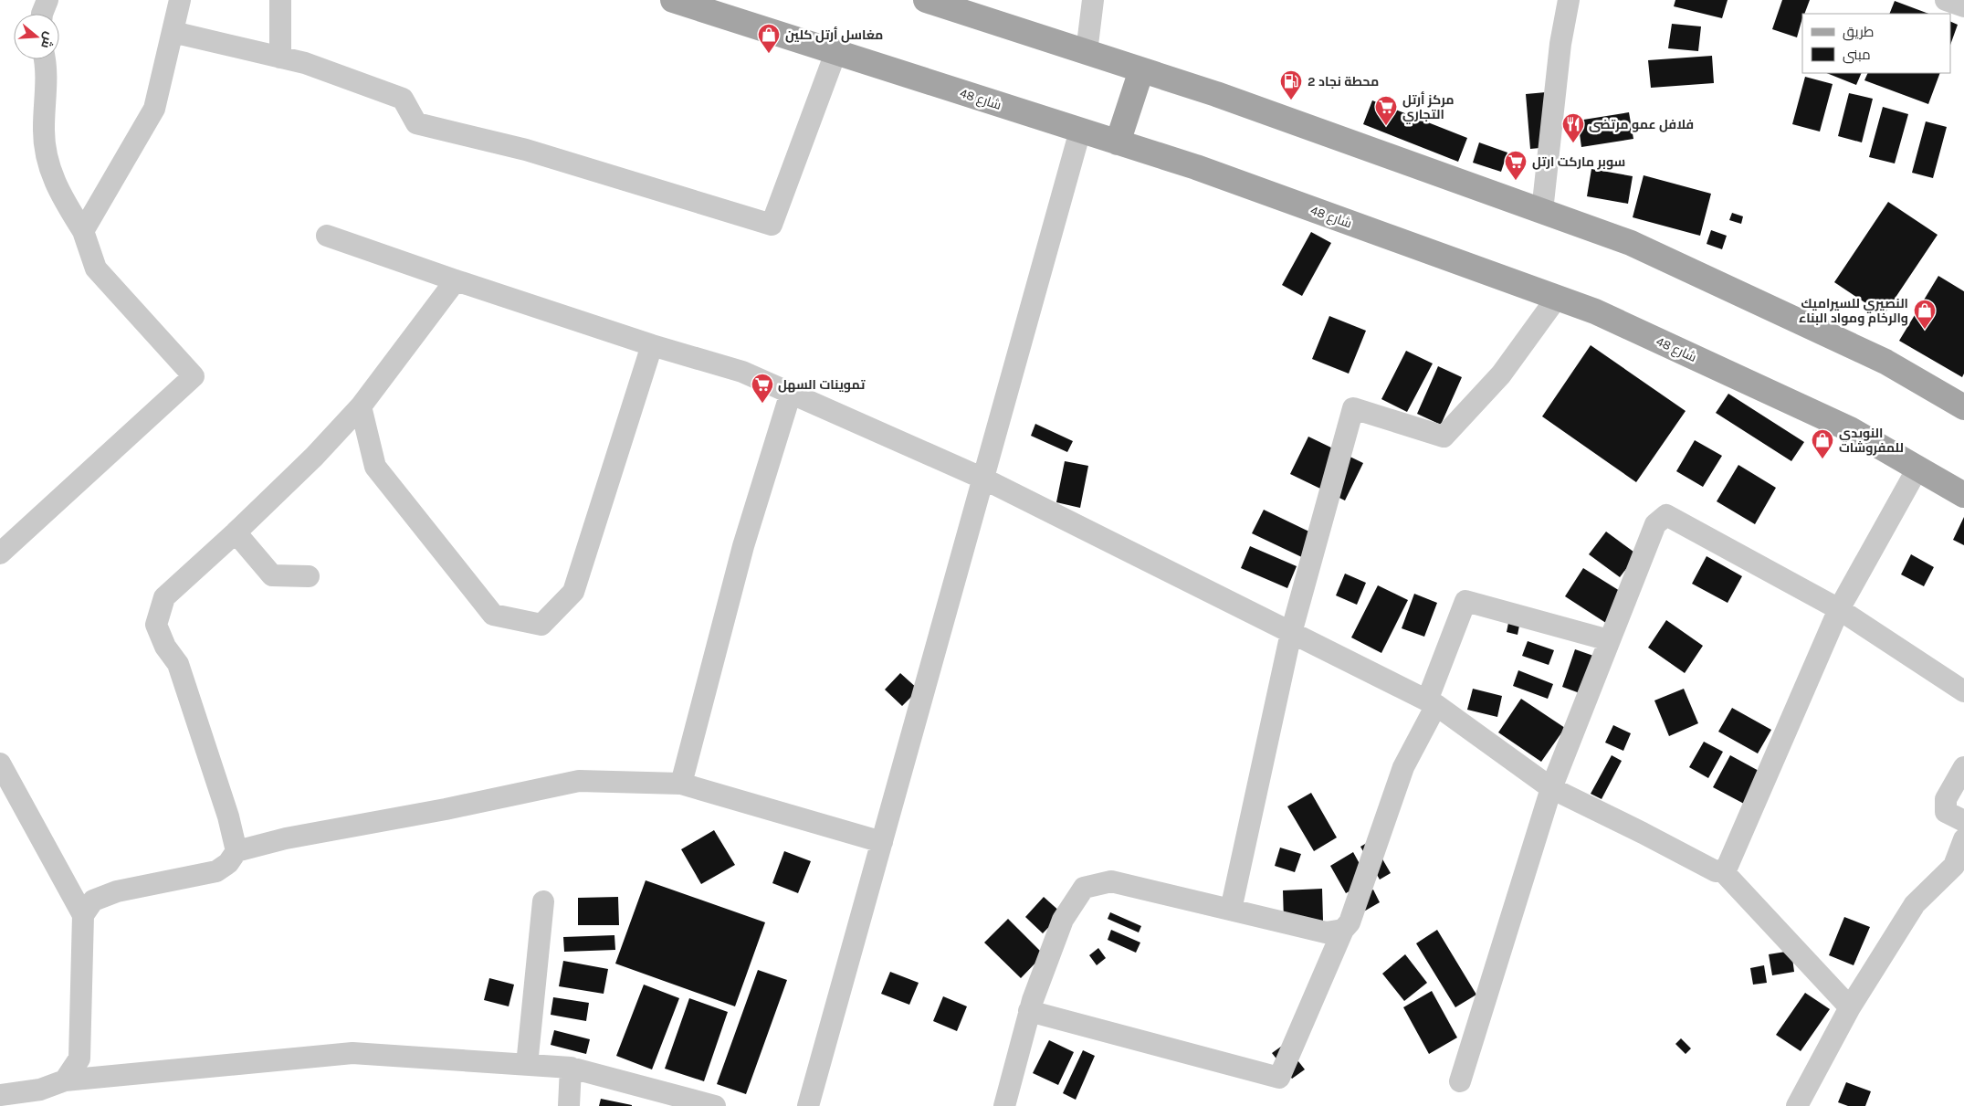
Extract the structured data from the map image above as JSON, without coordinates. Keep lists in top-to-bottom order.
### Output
{
  "streets": {
    "main road": ["شارع 48"]
  },
  "places": {
    "shop": ["مغاسل أرتل كلين", "النصيري للسيراميك والرخام ومواد البناء", "النويدي للمفروشات"],
    "fuel station": ["محطة نجاد 2"],
    "supermarket": ["مركز أرتل التجاري", "سوبر ماركت ارتل", "تموينات السهل"],
    "restaurant": ["فلافل عمو مرتضى"]
  },
  "legend": ["طريق", "مبنى"],
  "north": "right"
}
